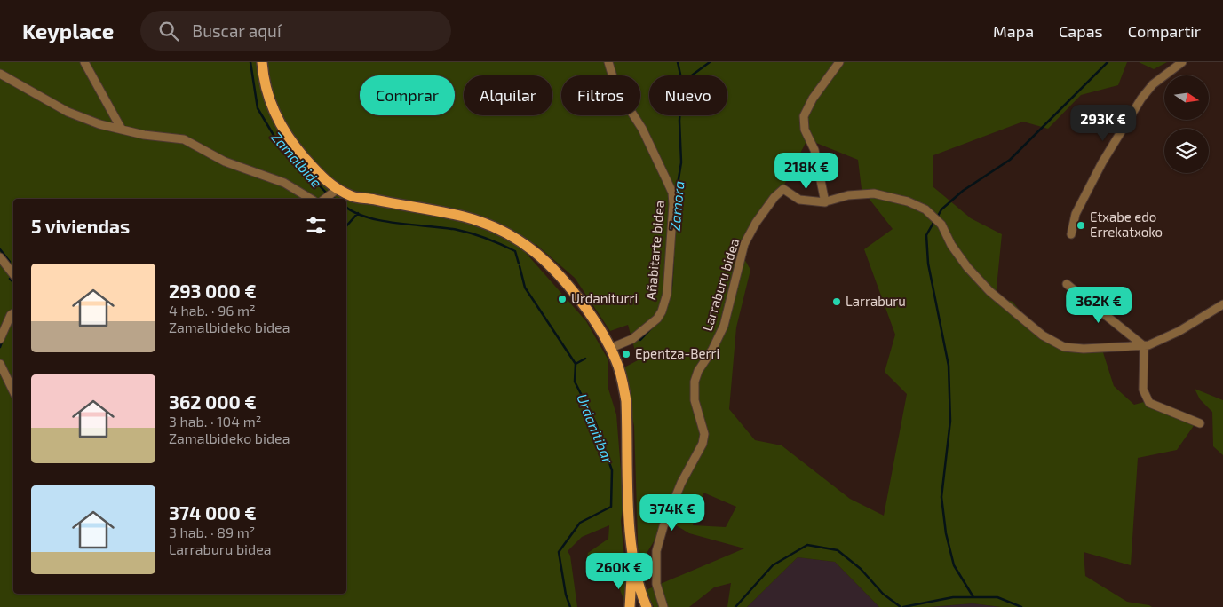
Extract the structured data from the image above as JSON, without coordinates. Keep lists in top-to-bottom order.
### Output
{
  "streets": {
    "street": ["Añabitarte bidea", "Larraburu bidea"]
  },
  "water": ["Zamalbide", "Zamora", "Urdanitibar"],
  "places": [
    "Etxabe edo Errekatxoko",
    "Urdaniturri",
    "Larraburu",
    "Epentza-Berri"
  ],
  "north": "right",
  "page": {
    "header": "Keyplace",
    "search": "Buscar aquí",
    "nav": ["Mapa", "Capas", "Compartir"],
    "chip": [
      "Comprar",
      "Alquilar",
      "Filtros",
      "Nuevo"
    ],
    "price": [
      "293K €",
      "218K €",
      "362K €",
      "374K €",
      "260K €"
    ],
    "heading": "5 viviendas",
    "list": [
      {
        "name": "293 000 €",
        "note": "4 hab. · 96 m² · Zamalbideko bidea"
      },
      {
        "name": "362 000 €",
        "note": "3 hab. · 104 m² · Zamalbideko bidea"
      },
      {
        "name": "374 000 €",
        "note": "3 hab. · 89 m² · Larraburu bidea"
      }
    ]
  }
}
